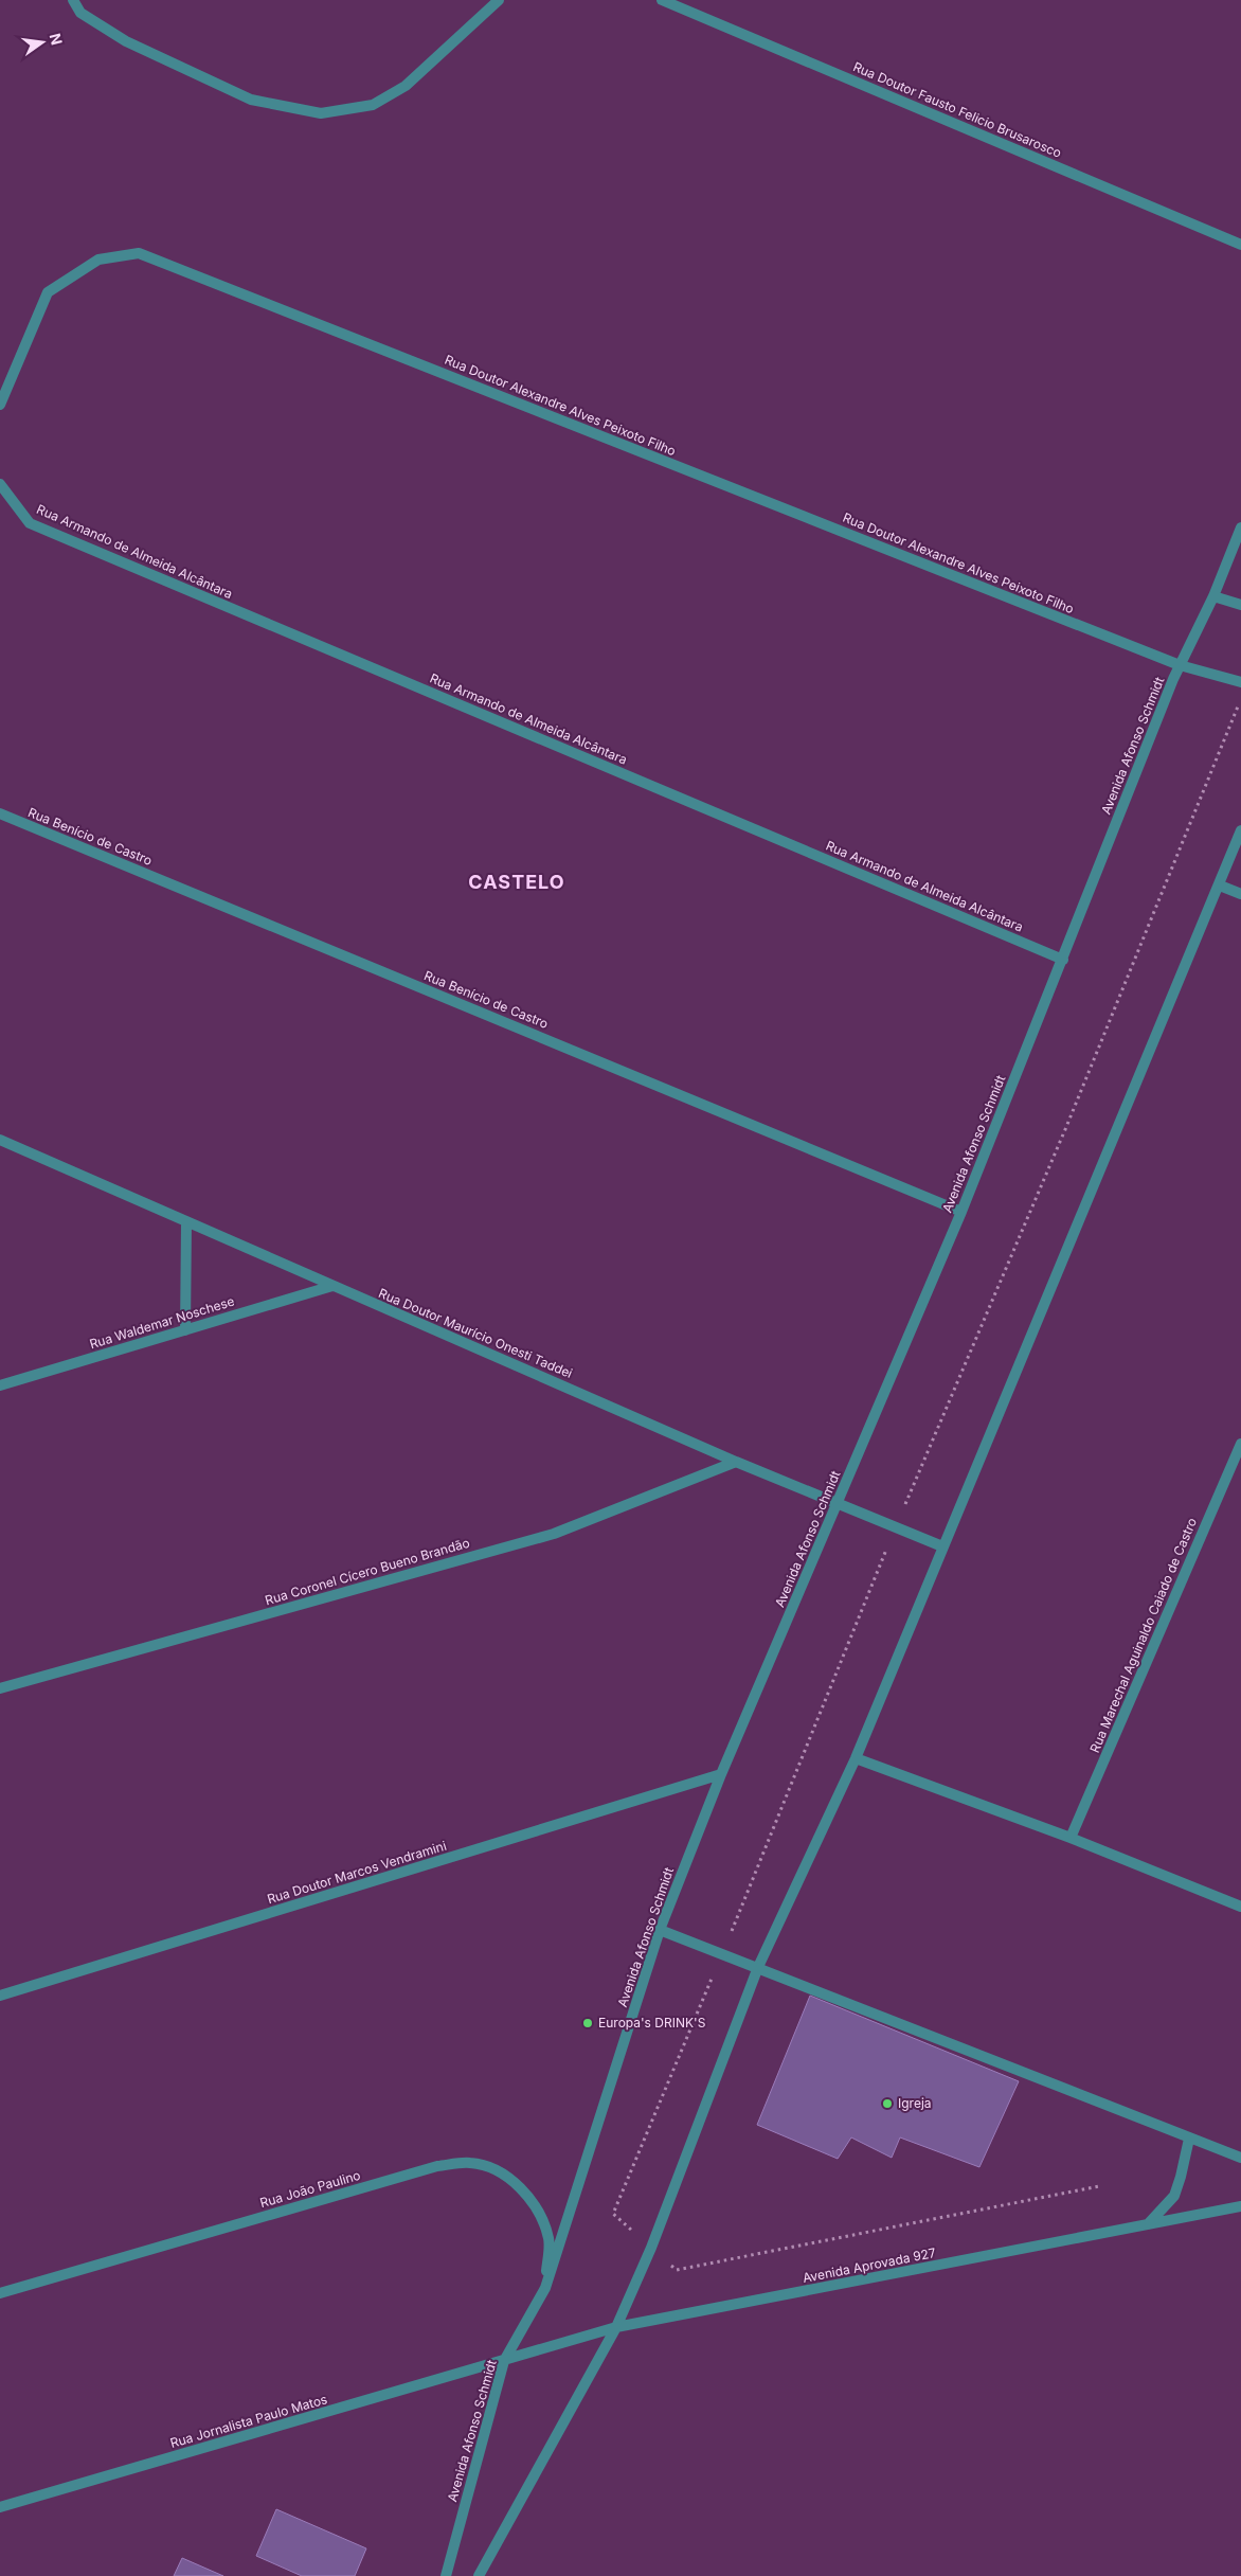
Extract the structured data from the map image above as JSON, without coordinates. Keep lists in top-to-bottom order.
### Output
{
  "streets": {
    "street": [
      "Rua Doutor Fausto Felicio Brusarosco",
      "Rua Doutor Alexandre Alves Peixoto Filho",
      "Rua Armando de Almeida Alcântara",
      "Avenida Afonso Schmidt",
      "Rua Benício de Castro",
      "Rua Waldemar Noschese",
      "Rua Doutor Maurício Onesti Taddei",
      "Rua Coronel Cícero Bueno Brandão",
      "Rua Marechal Aguinaldo Caiado de Castro",
      "Rua Doutor Marcos Vendramini",
      "Rua João Paulino",
      "Avenida Aprovada 927",
      "Rua Jornalista Paulo Matos"
    ]
  },
  "crossings": [
    ["Rua Doutor Alexandre Alves Peixoto Filho", "Avenida Afonso Schmidt"],
    ["Rua Armando de Almeida Alcântara", "Avenida Afonso Schmidt"],
    ["Avenida Afonso Schmidt", "Rua Benício de Castro"],
    ["Avenida Afonso Schmidt", "Rua Doutor Maurício Onesti Taddei"],
    ["Avenida Afonso Schmidt", "Rua Doutor Marcos Vendramini"],
    ["Avenida Afonso Schmidt", "Rua João Paulino"],
    ["Avenida Afonso Schmidt", "Avenida Aprovada 927"],
    ["Avenida Afonso Schmidt", "Rua Jornalista Paulo Matos"],
    ["Rua Waldemar Noschese", "Rua Doutor Maurício Onesti Taddei"],
    ["Rua Doutor Maurício Onesti Taddei", "Rua Coronel Cícero Bueno Brandão"],
    ["Avenida Aprovada 927", "Rua Jornalista Paulo Matos"]
  ],
  "districts": ["CASTELO"],
  "places": ["Europa's DRINK'S", "Igreja"],
  "north": "right"
}
